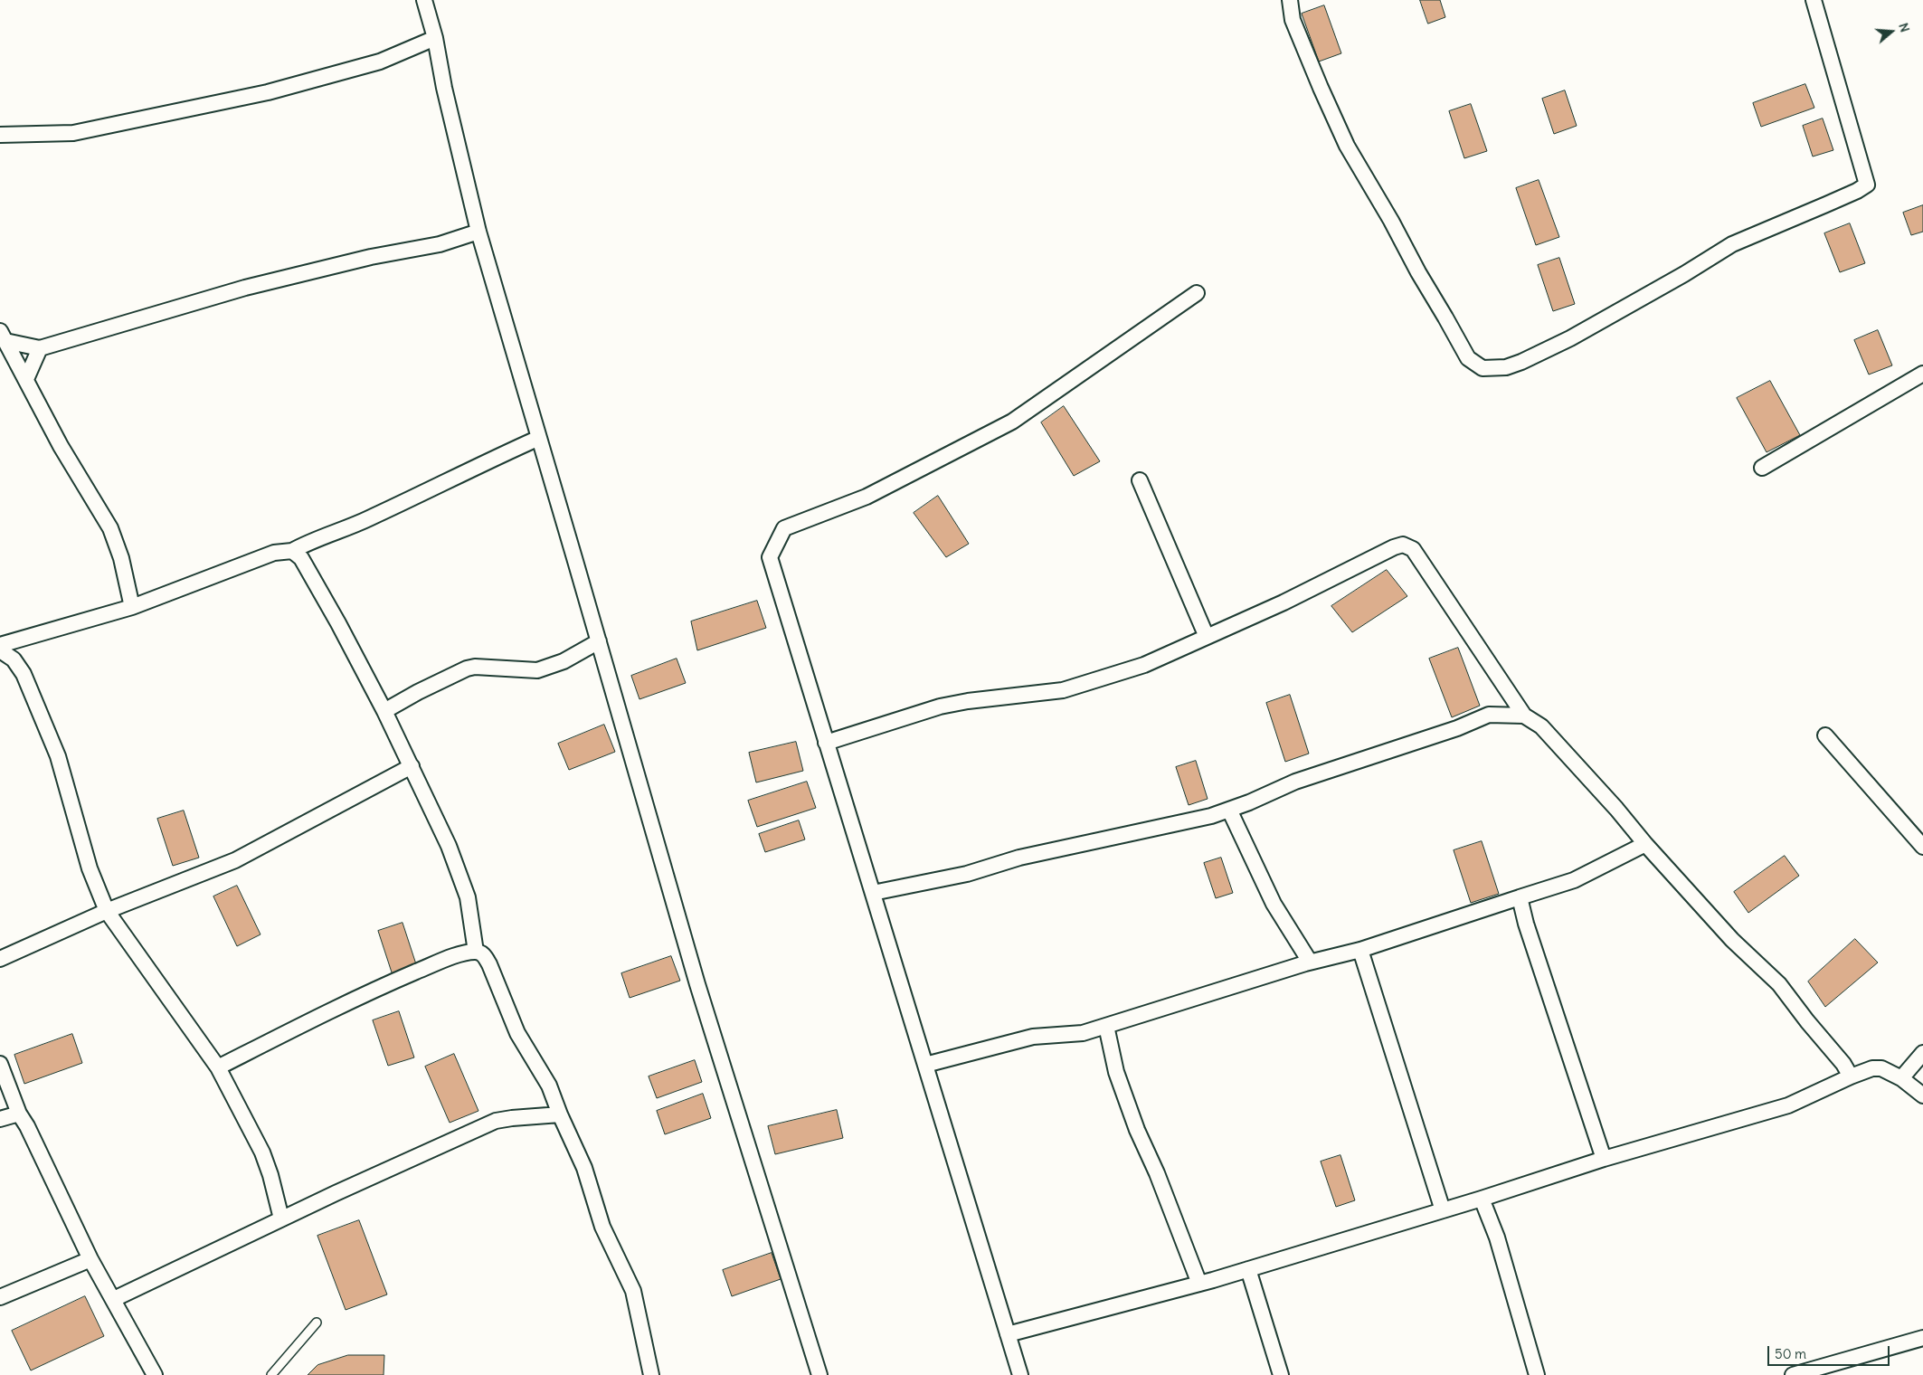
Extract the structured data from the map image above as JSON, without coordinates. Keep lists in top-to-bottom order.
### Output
{
  "scale_bar": "50 m",
  "north": "right"
}
